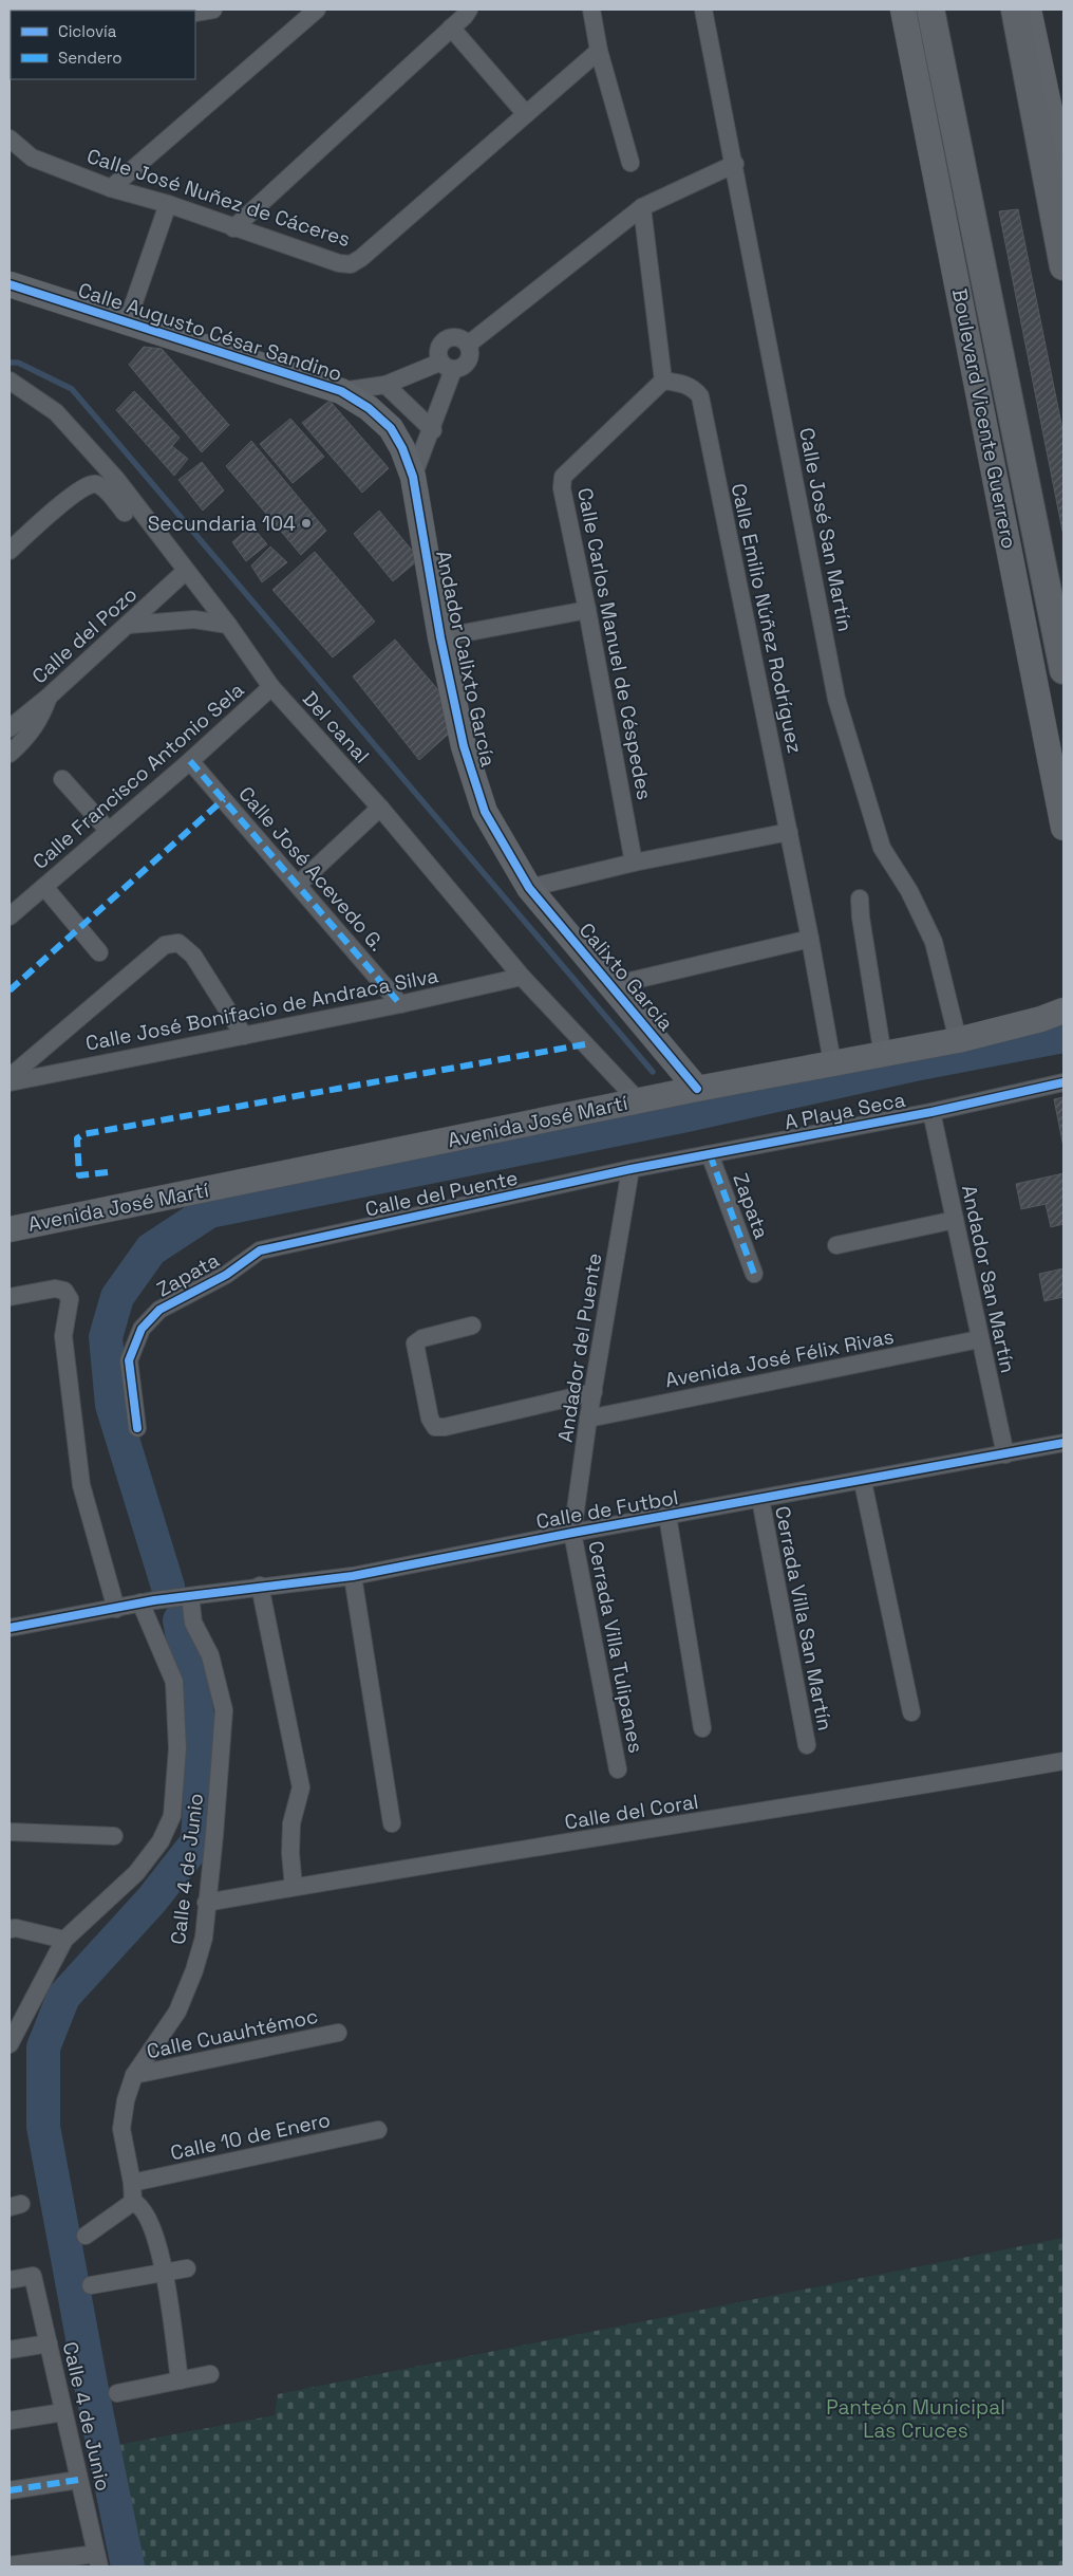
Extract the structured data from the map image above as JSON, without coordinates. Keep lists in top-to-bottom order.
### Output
{
  "streets": {
    "main road": [
      "Calle Augusto César Sandino",
      "Boulevard Vicente Guerrero",
      "Andador Calixto García",
      "Calixto García",
      "Avenida José Martí"
    ],
    "street": [
      "Calle José Nuñez de Cáceres",
      "Calle José San Martín",
      "Calle Emilio Núñez Rodríguez",
      "Calle del Pozo",
      "Calle Carlos Manuel de Céspedes",
      "Del canal",
      "Calle Francisco Antonio Sela",
      "Calle José Acevedo G.",
      "Calle José Bonifacio de Andraca Silva",
      "A Playa Seca",
      "Calle del Puente",
      "Zapata",
      "Andador San Martín",
      "Andador del Puente",
      "Avenida José Félix Rivas",
      "Calle de Futbol",
      "Cerrada Villa San Martín",
      "Cerrada Villa Tulipanes",
      "Calle del Coral",
      "Calle 4 de Junio",
      "Calle Cuauhtémoc",
      "Calle 10 de Enero"
    ]
  },
  "crossings": [
    ["Calle Augusto César Sandino", "Andador Calixto García"],
    ["Calle José San Martín", "Avenida José Martí"],
    ["Calle Emilio Núñez Rodríguez", "Calle Carlos Manuel de Céspedes"],
    ["Calle Emilio Núñez Rodríguez", "Avenida José Martí"],
    ["Calle del Pozo", "Del canal"],
    ["Andador Calixto García", "Calixto García"],
    ["Del canal", "Calle Francisco Antonio Sela"],
    ["Del canal", "Calle José Bonifacio de Andraca Silva"],
    ["Del canal", "Avenida José Martí"],
    ["Calle Francisco Antonio Sela", "Calle José Acevedo G."],
    ["Calle José Acevedo G.", "Calle José Bonifacio de Andraca Silva"],
    ["Calixto García", "Avenida José Martí"],
    ["A Playa Seca", "Calle del Puente"],
    ["A Playa Seca", "Zapata"],
    ["A Playa Seca", "Andador San Martín"],
    ["A Playa Seca", "Andador del Puente"],
    ["Calle del Puente", "Zapata"],
    ["Calle del Puente", "Andador del Puente"],
    ["Andador San Martín", "Avenida José Félix Rivas"],
    ["Andador San Martín", "Calle de Futbol"],
    ["Andador del Puente", "Avenida José Félix Rivas"],
    ["Andador del Puente", "Calle de Futbol"],
    ["Andador del Puente", "Cerrada Villa Tulipanes"],
    ["Calle de Futbol", "Cerrada Villa San Martín"],
    ["Calle de Futbol", "Cerrada Villa Tulipanes"],
    ["Calle de Futbol", "Calle 4 de Junio"],
    ["Calle del Coral", "Calle 4 de Junio"],
    ["Calle 4 de Junio", "Calle Cuauhtémoc"],
    ["Calle 4 de Junio", "Calle 10 de Enero"]
  ],
  "parks": ["Panteón Municipal Las Cruces"],
  "places": ["Secundaria 104"],
  "legend": ["Ciclovía", "Sendero"]
}
